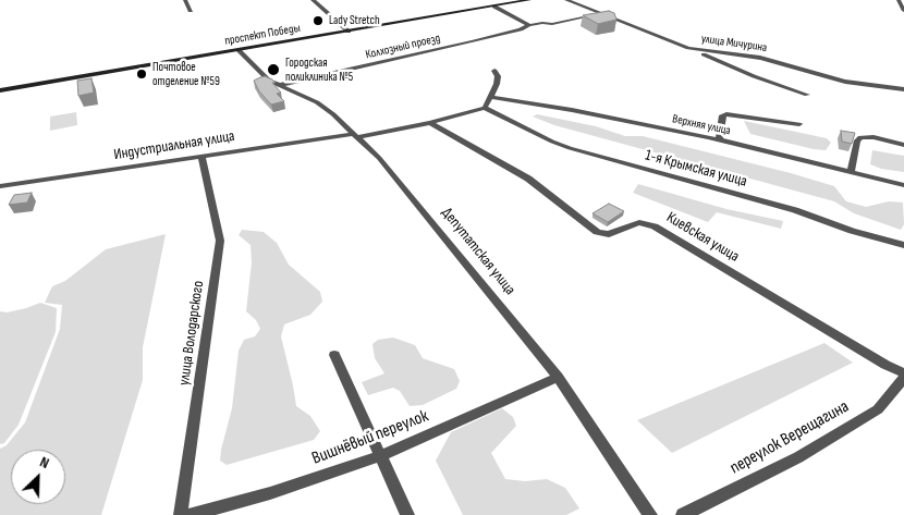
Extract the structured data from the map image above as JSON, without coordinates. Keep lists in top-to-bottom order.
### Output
{
  "streets": {
    "main road": ["проспект Победы"],
    "street": [
      "улица Мичурина",
      "Колхозный проезд",
      "Верхняя улица",
      "Индустриальная улица",
      "1-я Крымская улица",
      "Киевская улица",
      "Депутатская улица",
      "улица Володарского",
      "Вишнёвый переулок",
      "переулок Верещагина"
    ]
  },
  "crossings": [
    ["проспект Победы", "Депутатская улица"],
    ["улица Мичурина", "Колхозный проезд"],
    ["Колхозный проезд", "Депутатская улица"],
    ["Индустриальная улица", "1-я Крымская улица"],
    ["Индустриальная улица", "Киевская улица"],
    ["Индустриальная улица", "Депутатская улица"],
    ["Индустриальная улица", "улица Володарского"],
    ["Депутатская улица", "Вишнёвый переулок"]
  ],
  "places": ["Lady Stretch", "Городская поликлиника №5", "Почтовое отделение №59"],
  "north": "top right"
}
